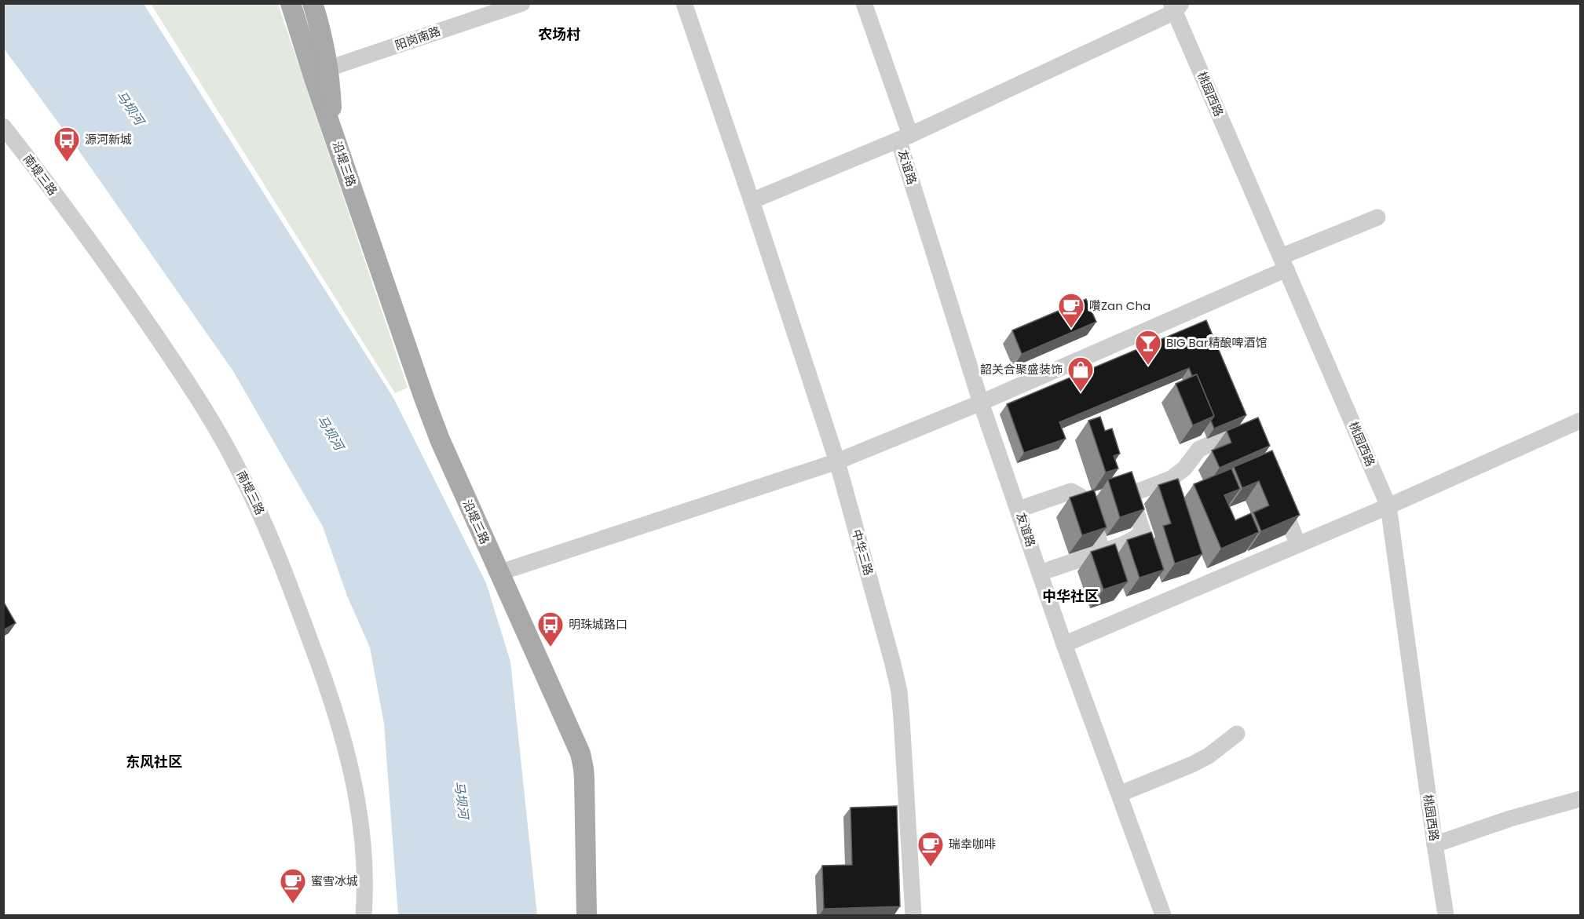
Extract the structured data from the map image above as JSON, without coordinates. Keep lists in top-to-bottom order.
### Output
{
  "streets": {
    "main road": ["沿堤三路"],
    "street": [
      "阳岗南路",
      "桃园西路",
      "友谊路",
      "南堤三路",
      "中华三路"
    ]
  },
  "crossings": [
    ["阳岗南路", "沿堤三路"]
  ],
  "districts": ["农场村", "中华社区", "东风社区"],
  "water": ["马坝河"],
  "places": {
    "bus stop": ["源河新城", "明珠城路口"],
    "cafe": ["囋Zan Cha", "瑞幸咖啡", "蜜雪冰城"],
    "bar": ["BIG Bar精酿啤酒馆"],
    "shop": ["韶关合聚盛装饰"]
  }
}
